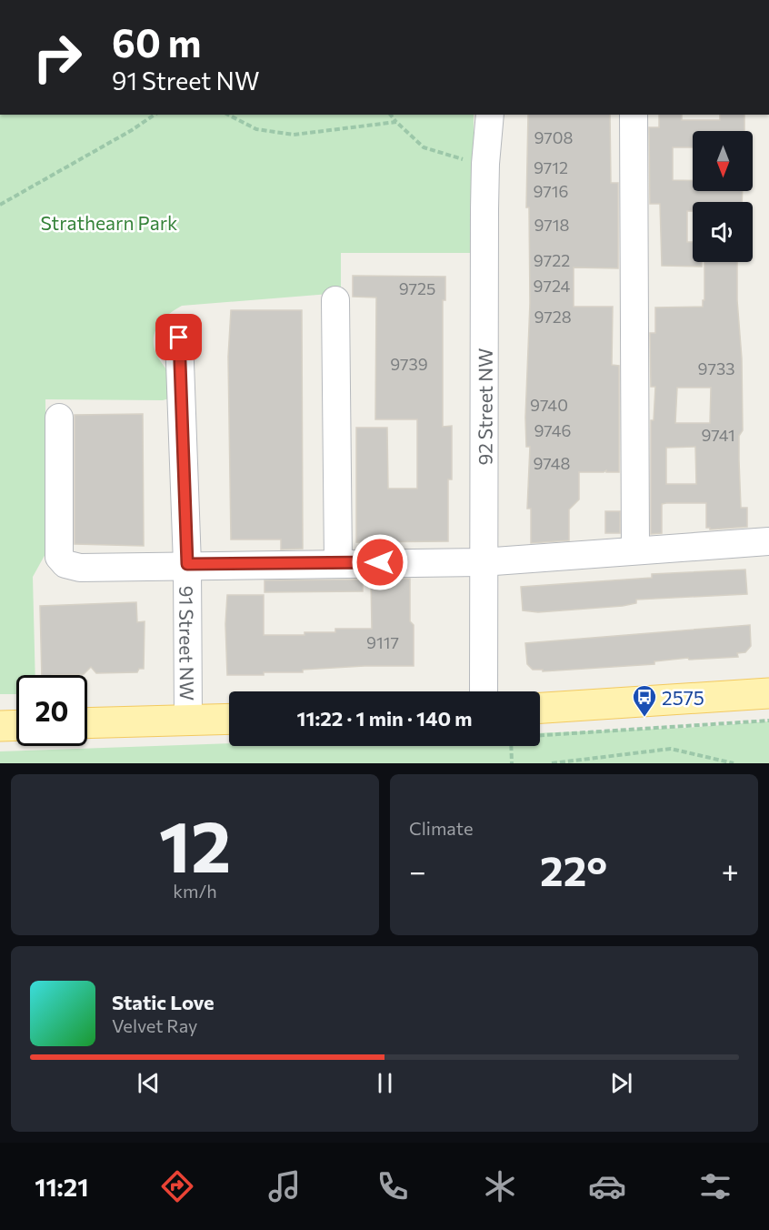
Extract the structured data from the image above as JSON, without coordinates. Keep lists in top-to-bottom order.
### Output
{
  "streets": {
    "street": ["92 Street NW", "91 Street NW"]
  },
  "parks": ["Strathearn Park"],
  "places": {
    "bus stop": ["2575"]
  },
  "house_numbers": [
    "9708",
    "9712",
    "9716",
    "9718",
    "9722",
    "9724",
    "9725",
    "9728",
    "9739",
    "9733",
    "9740",
    "9746",
    "9741",
    "9748",
    "9117"
  ],
  "north": "bottom",
  "page": {
    "turn": ["60 m", "91 Street NW"],
    "limit": "20",
    "trip": "11:22 · 1 min · 140 m",
    "tile": [
      ["12", "km/h"],
      "Climate"
    ],
    "heat": ["−", "22°", "+"],
    "song": ["Static Love", "Velvet Ray"],
    "tabs": "11:21"
  }
}
